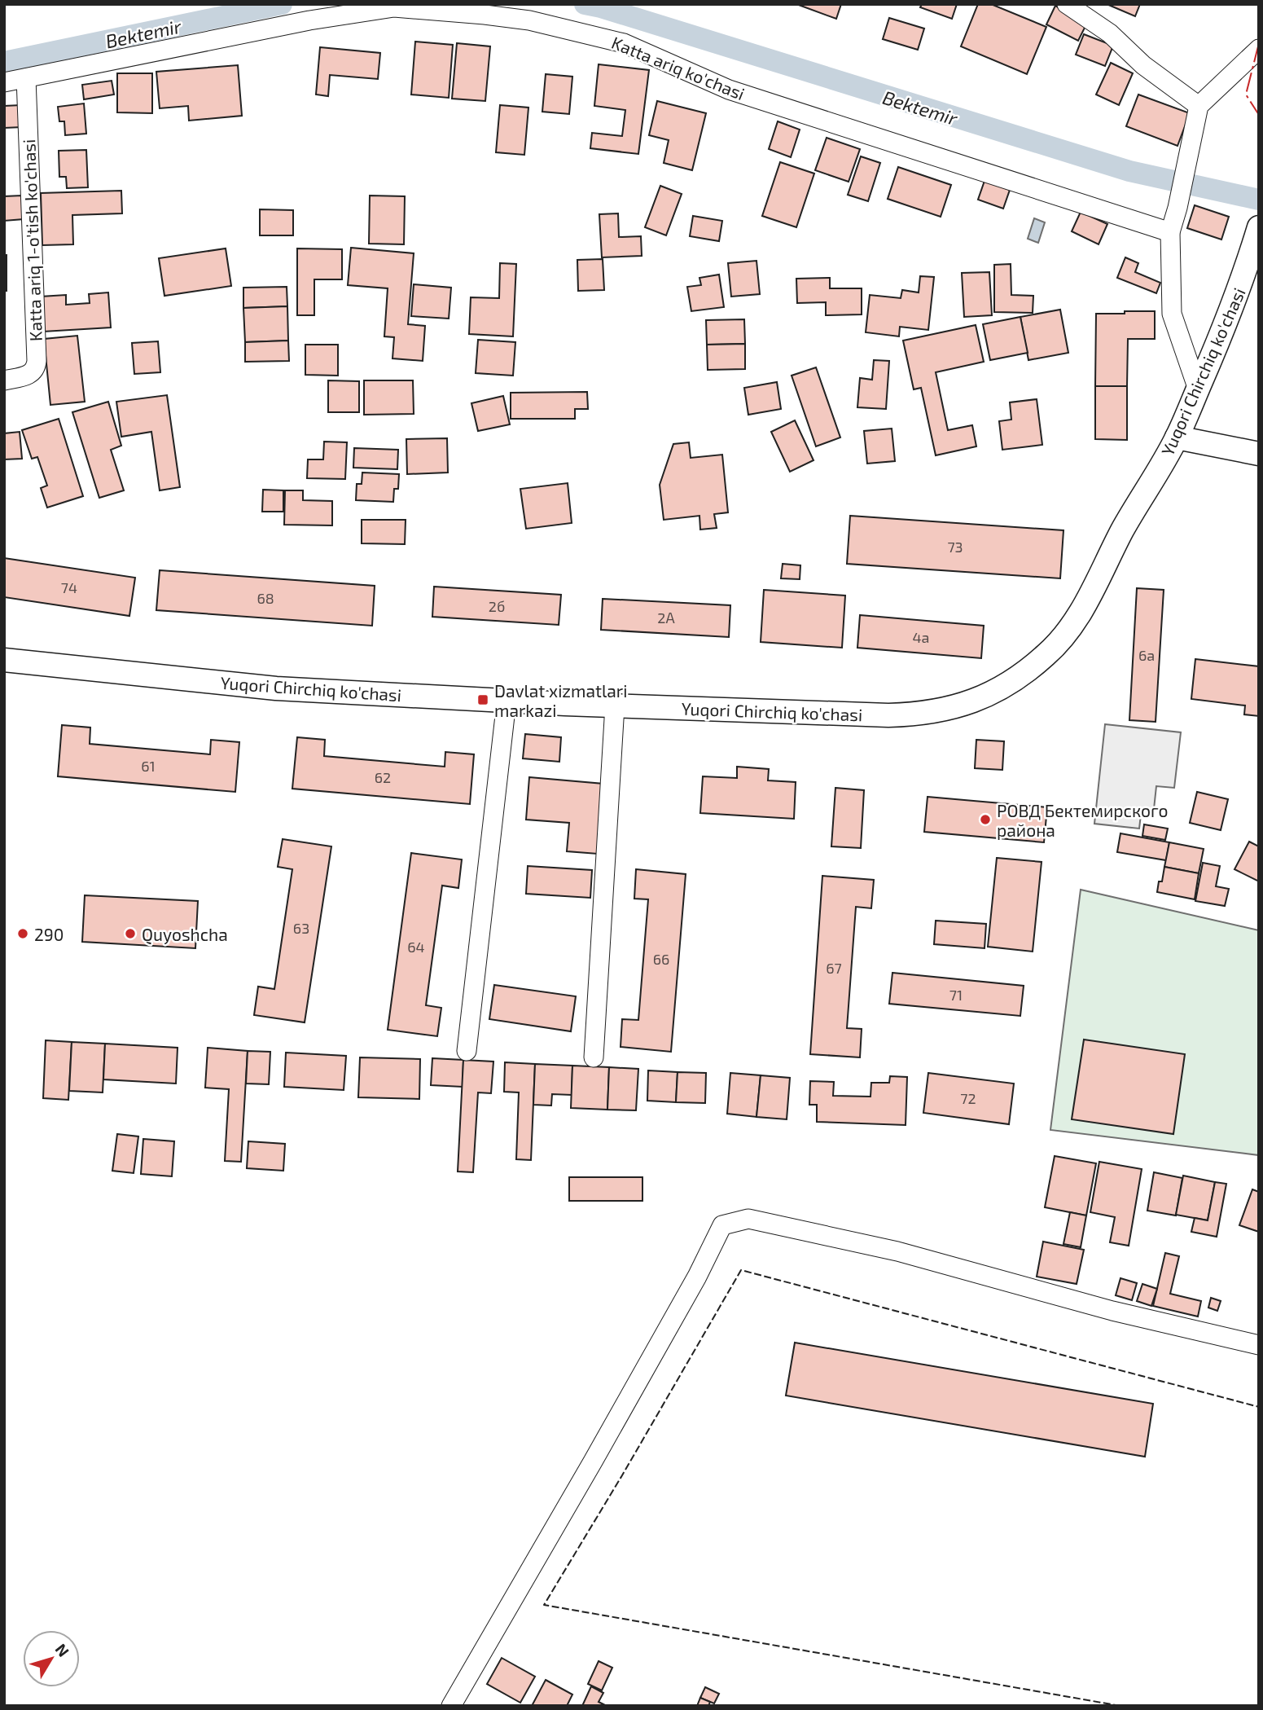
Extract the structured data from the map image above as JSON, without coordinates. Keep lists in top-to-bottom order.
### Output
{
  "streets": {
    "street": ["Katta ariq ko'chasi", "Katta ariq 1-o'tish ko'chasi", "Yuqori Chirchiq ko'chasi"]
  },
  "crossings": [
    ["Katta ariq ko'chasi", "Katta ariq 1-o'tish ko'chasi"]
  ],
  "water": ["Bektemir"],
  "places": {
    "transit": ["Davlat xizmatlari markazi"],
    "other": ["РОВД Бектемирского района", "290", "Quyoshcha"]
  },
  "house_numbers": [
    "73",
    "74",
    "68",
    "2б",
    "2А",
    "4а",
    "6а",
    "61",
    "62",
    "63",
    "64",
    "66",
    "67",
    "71",
    "72"
  ],
  "north": "top right"
}
